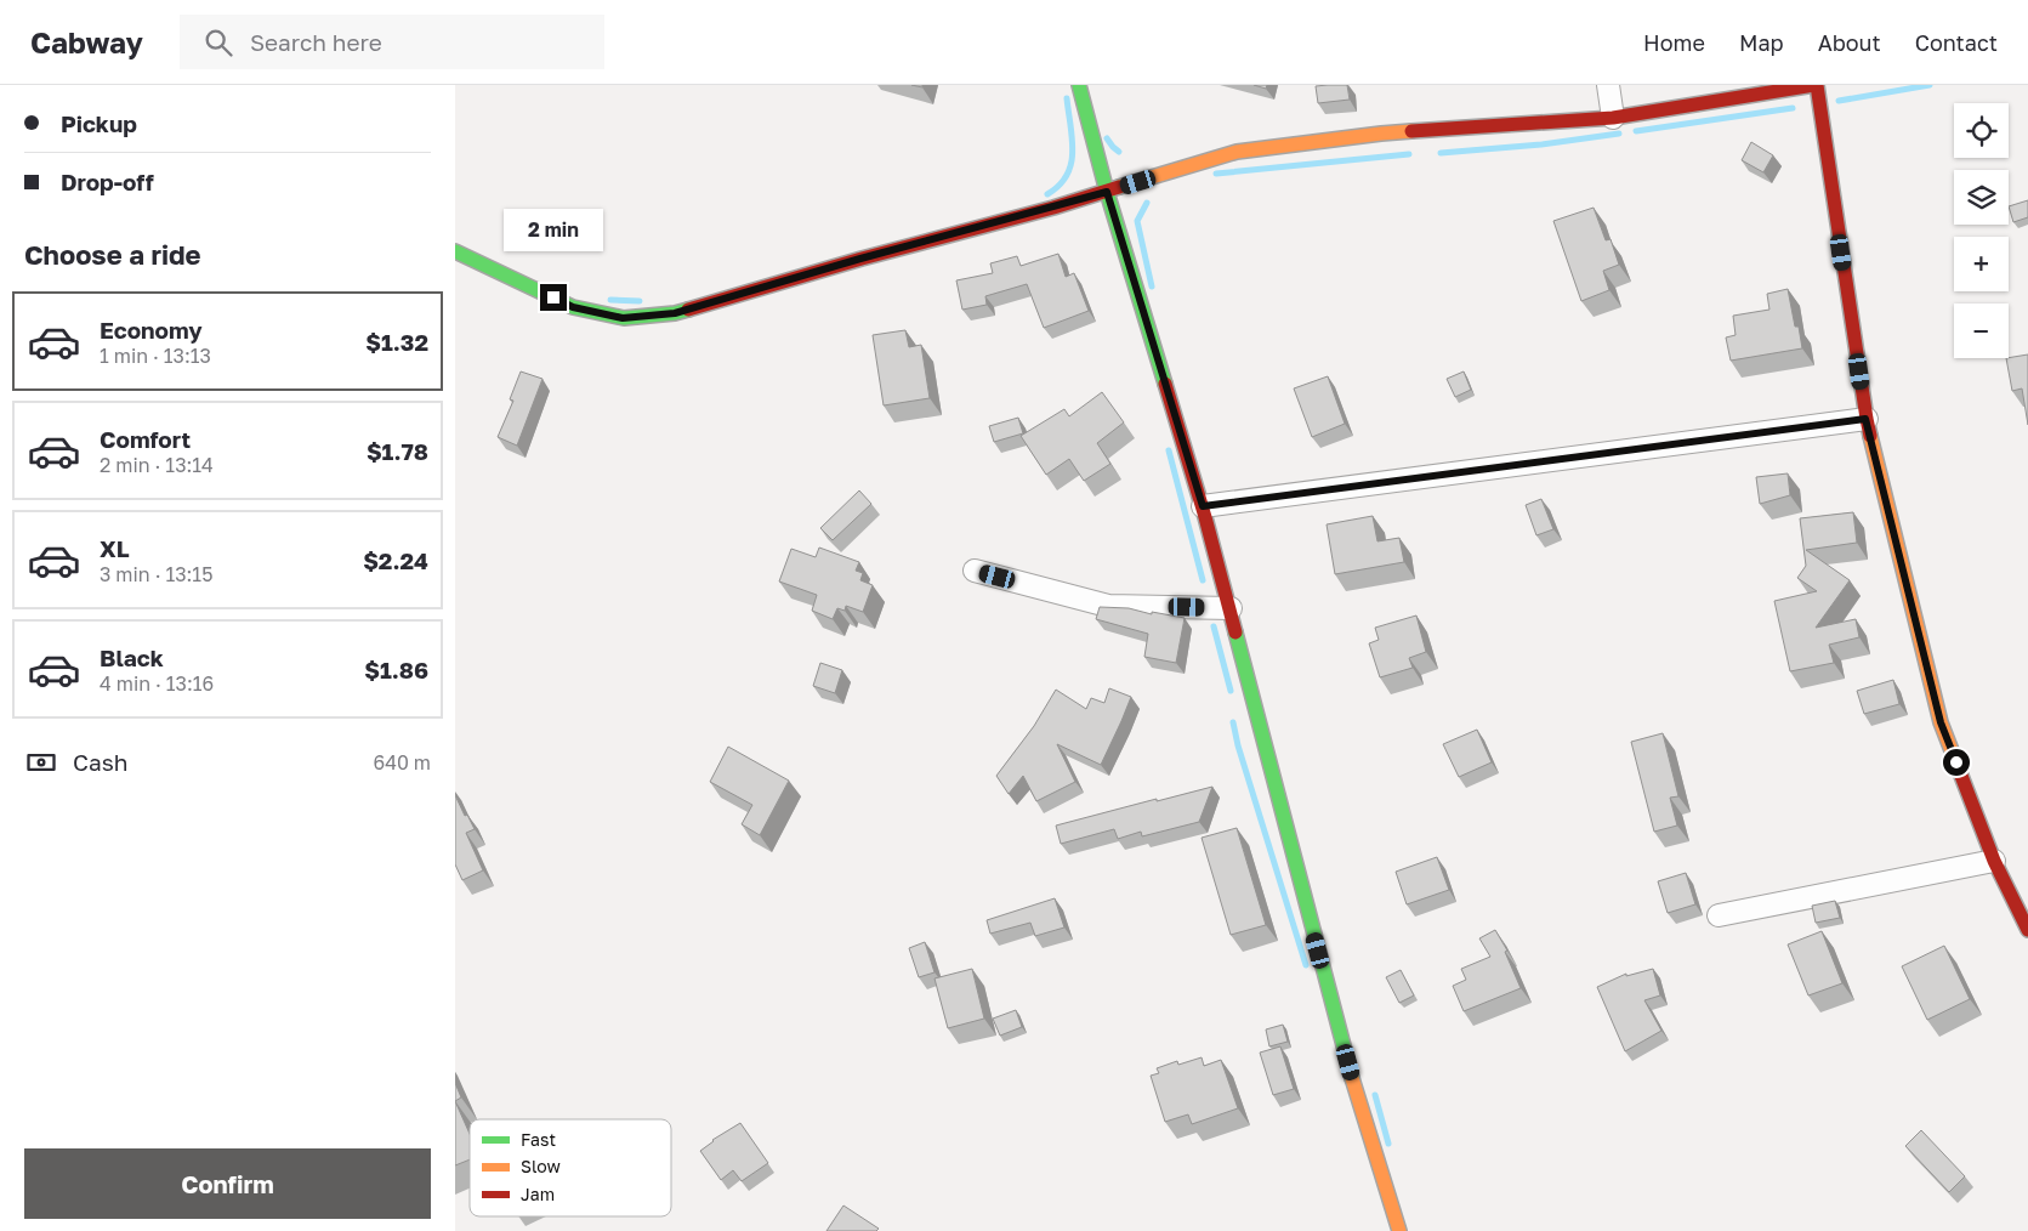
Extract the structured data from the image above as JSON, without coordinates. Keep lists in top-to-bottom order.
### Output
{
  "legend": ["Fast", "Slow", "Jam"],
  "page": {
    "header": "Cabway",
    "search": "Search here",
    "nav": [
      "Home",
      "Map",
      "About",
      "Contact"
    ],
    "banner": ["Pickup", "Drop-off"],
    "map_buttons": ["+", "−"],
    "bubble": "2 min",
    "heading": "Choose a ride",
    "list": [
      {
        "name": "Economy",
        "note": "1 min · 13:13",
        "value": "$1.32"
      },
      {
        "name": "Comfort",
        "note": "2 min · 13:14",
        "value": "$1.78"
      },
      {
        "name": "XL",
        "note": "3 min · 13:15",
        "value": "$2.24"
      },
      {
        "name": "Black",
        "note": "4 min · 13:16",
        "value": "$1.86"
      }
    ],
    "pay": ["Cash", "640 m"],
    "buttons": "Confirm"
  }
}
